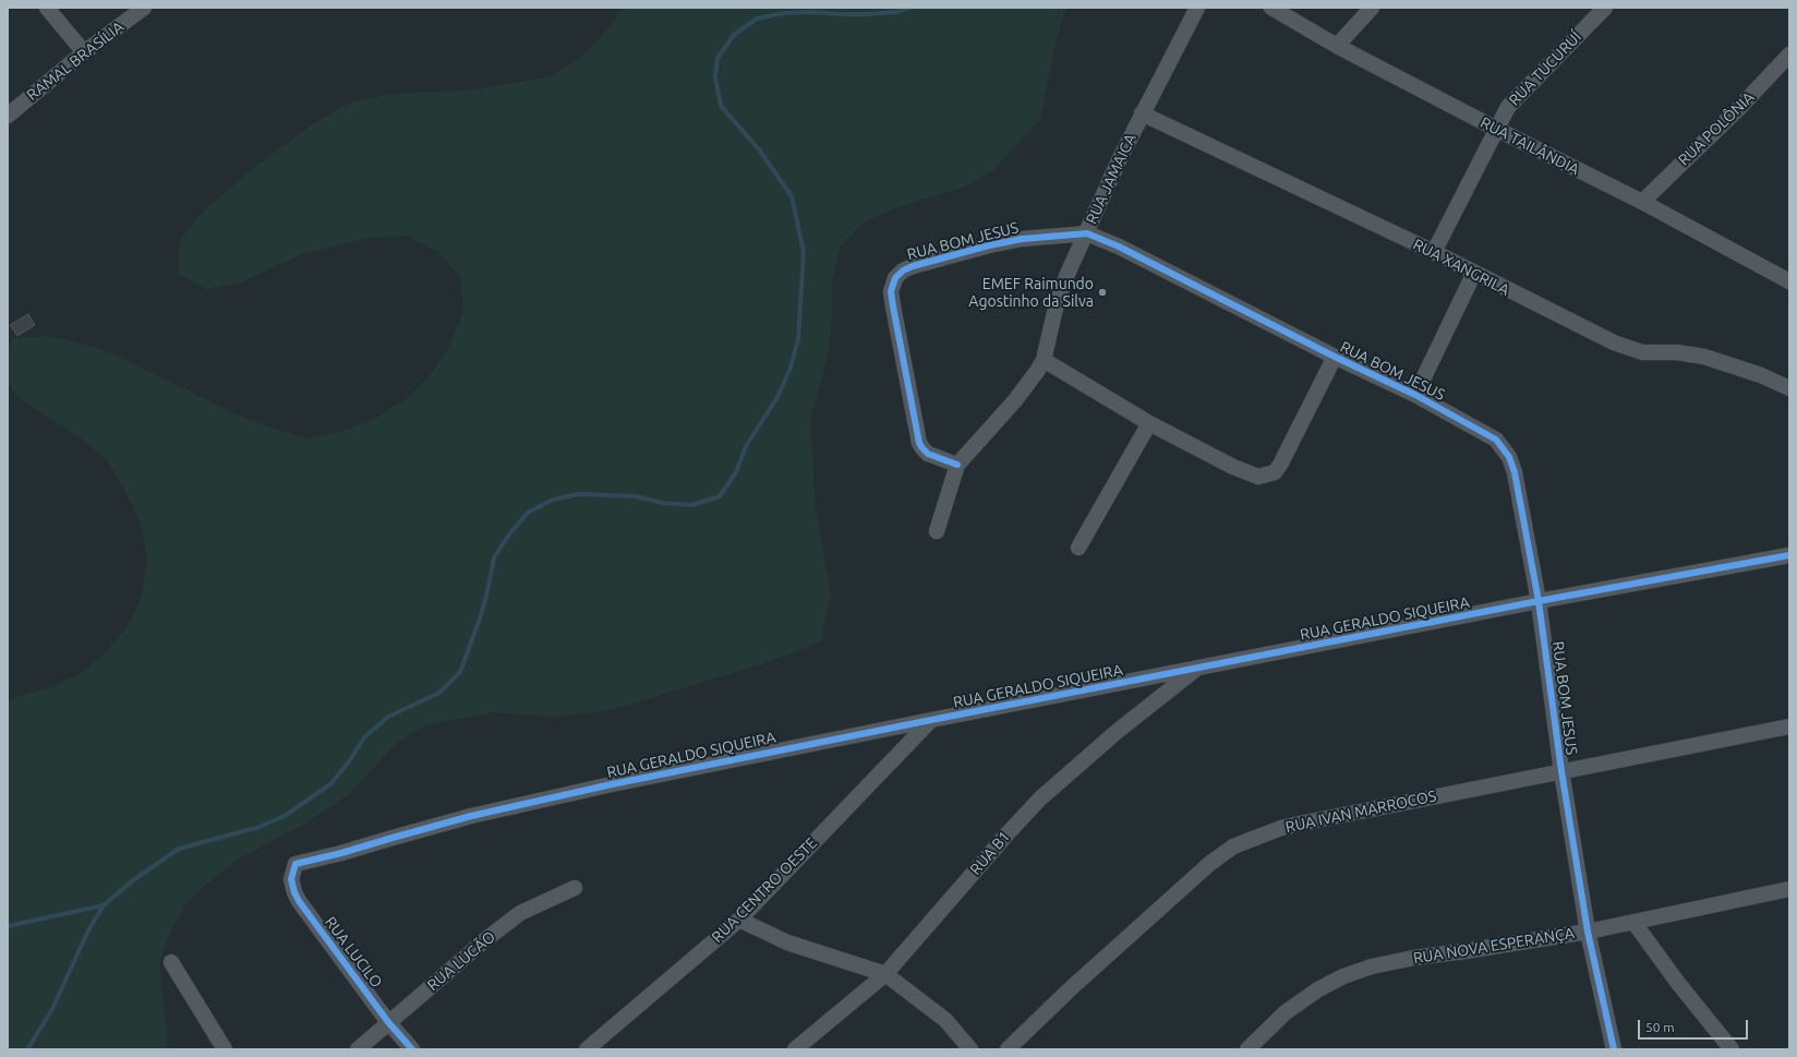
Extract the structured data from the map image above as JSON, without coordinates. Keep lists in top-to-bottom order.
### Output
{
  "streets": {
    "street": [
      "RAMAL BRASÍLIA",
      "RUA TUCURUÍ",
      "RUA POLÔNIA",
      "RUA TAILÂNDIA",
      "RUA JAMAICA",
      "RUA BOM JESUS",
      "RUA XANGRILA",
      "RUA GERALDO SIQUEIRA",
      "RUA IVAN MARROCOS",
      "RUA B1",
      "RUA CENTRO OESTE",
      "RUA NOVA ESPERANÇA",
      "RUA LUCILO",
      "RUA LUCÃO"
    ]
  },
  "crossings": [
    ["RUA TUCURUÍ", "RUA TAILÂNDIA"],
    ["RUA TUCURUÍ", "RUA XANGRILA"],
    ["RUA POLÔNIA", "RUA TAILÂNDIA"],
    ["RUA JAMAICA", "RUA BOM JESUS"],
    ["RUA JAMAICA", "RUA XANGRILA"],
    ["RUA BOM JESUS", "RUA GERALDO SIQUEIRA"],
    ["RUA BOM JESUS", "RUA IVAN MARROCOS"],
    ["RUA BOM JESUS", "RUA NOVA ESPERANÇA"],
    ["RUA GERALDO SIQUEIRA", "RUA B1"],
    ["RUA GERALDO SIQUEIRA", "RUA CENTRO OESTE"],
    ["RUA GERALDO SIQUEIRA", "RUA LUCILO"],
    ["RUA LUCILO", "RUA LUCÃO"]
  ],
  "places": ["EMEF Raimundo Agostinho da Silva"],
  "scale_bar": "50 m"
}
